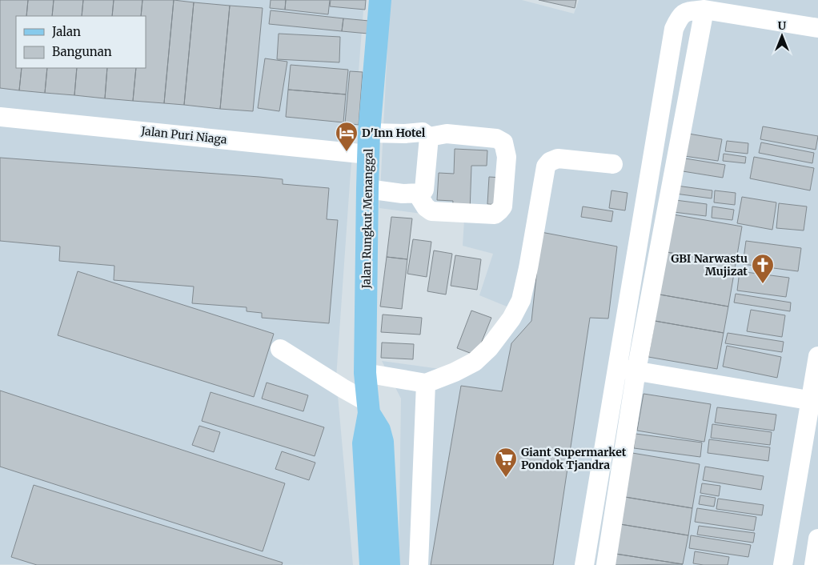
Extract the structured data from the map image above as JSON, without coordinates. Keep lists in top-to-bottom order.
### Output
{
  "streets": {
    "main road": ["Jalan Rungkut Menanggal"],
    "lane": ["Jalan Puri Niaga"]
  },
  "crossings": [
    ["Jalan Puri Niaga", "Jalan Rungkut Menanggal"]
  ],
  "places": {
    "hotel": ["D'Inn Hotel"],
    "church": ["GBI Narwastu Mujizat"],
    "supermarket": ["Giant Supermarket Pondok Tjandra"]
  },
  "legend": ["Jalan", "Bangunan"],
  "north": "top"
}
